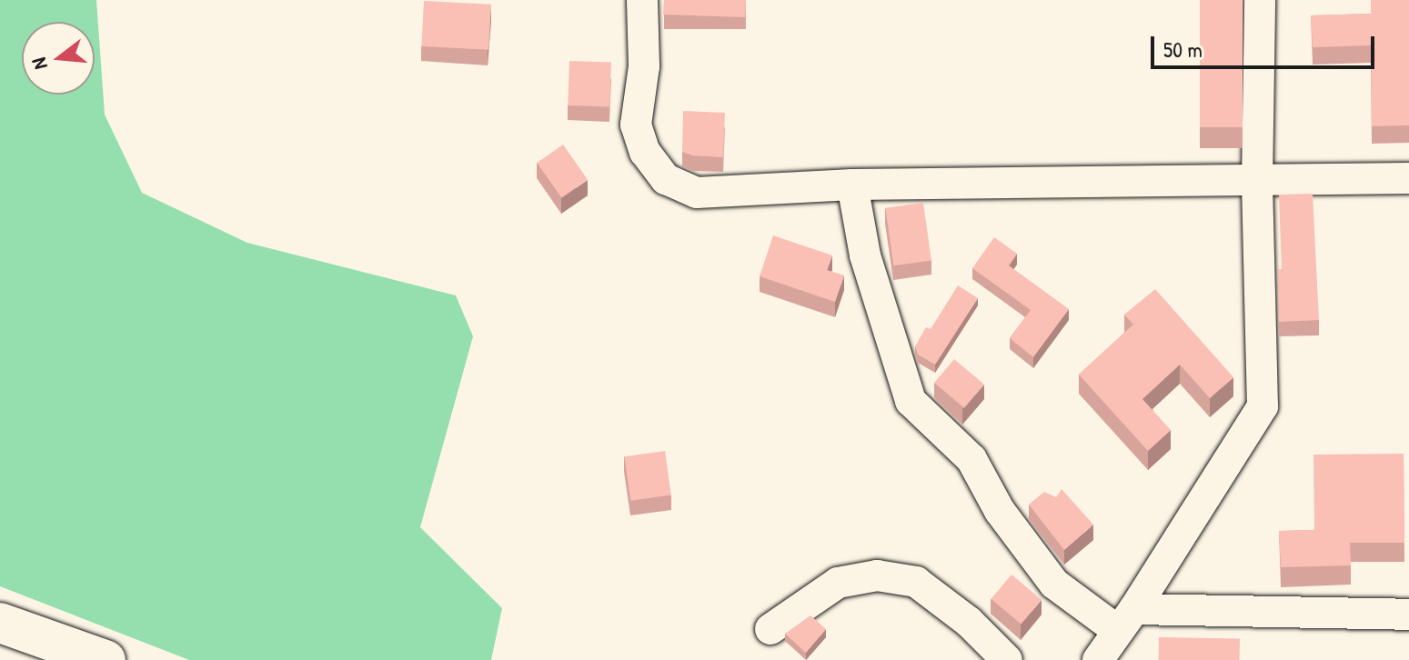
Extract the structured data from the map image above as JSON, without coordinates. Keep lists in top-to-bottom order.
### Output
{
  "scale_bar": "50 m",
  "north": "left"
}
